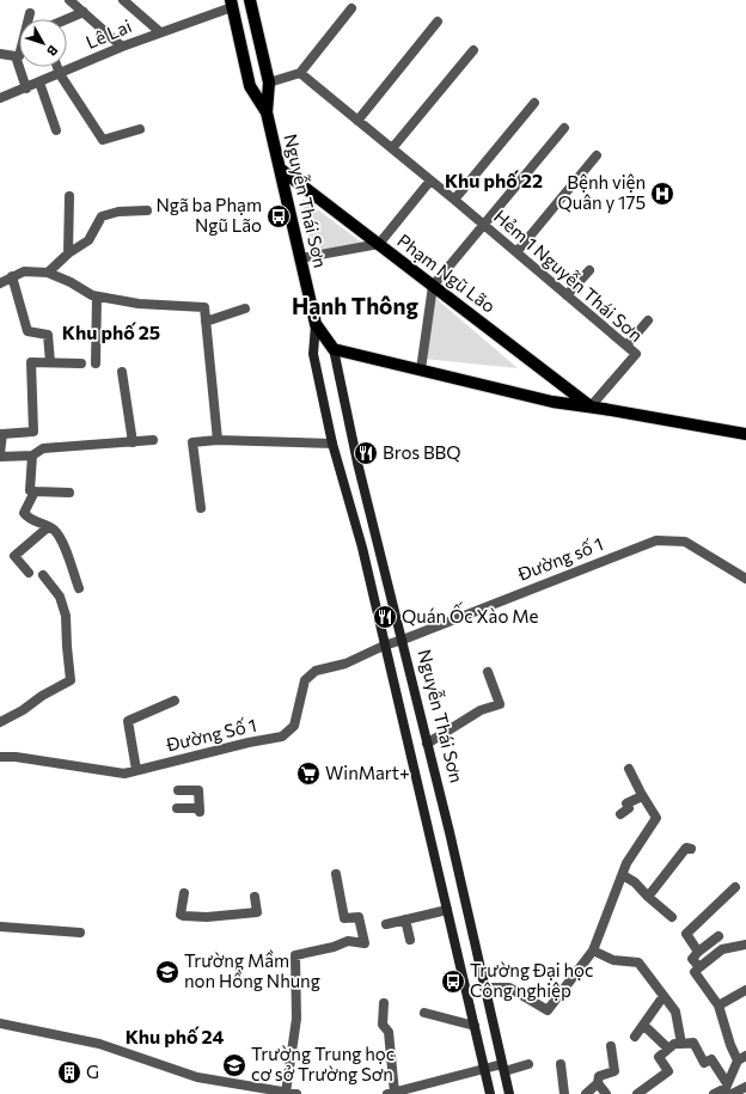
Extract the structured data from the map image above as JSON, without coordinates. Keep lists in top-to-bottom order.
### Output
{
  "streets": {
    "main road": ["Nguyễn Thái Sơn", "Phạm Ngũ Lão"],
    "street": [
      "Lê Lai",
      "Hẻm 1 Nguyễn Thái Sơn",
      "Đường số 1",
      "Đường Số 1"
    ]
  },
  "crossings": [
    ["Lê Lai", "Nguyễn Thái Sơn"],
    ["Nguyễn Thái Sơn", "Phạm Ngũ Lão"],
    ["Nguyễn Thái Sơn", "Đường số 1"],
    ["Nguyễn Thái Sơn", "Đường Số 1"],
    ["Phạm Ngũ Lão", "Hẻm 1 Nguyễn Thái Sơn"],
    ["Đường số 1", "Đường Số 1"]
  ],
  "districts": [
    "Khu phố 22",
    "Hạnh Thông",
    "Khu phố 25",
    "Khu phố 24"
  ],
  "places": {
    "hospital": ["Bệnh viện Quân y 175"],
    "bus stop": ["Ngã ba Phạm Ngũ Lão", "Trường Đại học Công nghiệp"],
    "restaurant": ["Bros BBQ", "Quán Ốc Xào Me"],
    "supermarket": ["WinMart+"],
    "school or university": ["Trường Mầm non Hồng Nhung", "Trường Trung học cơ sở Trường Sơn"],
    "building": ["G"]
  },
  "north": "bottom right"
}
